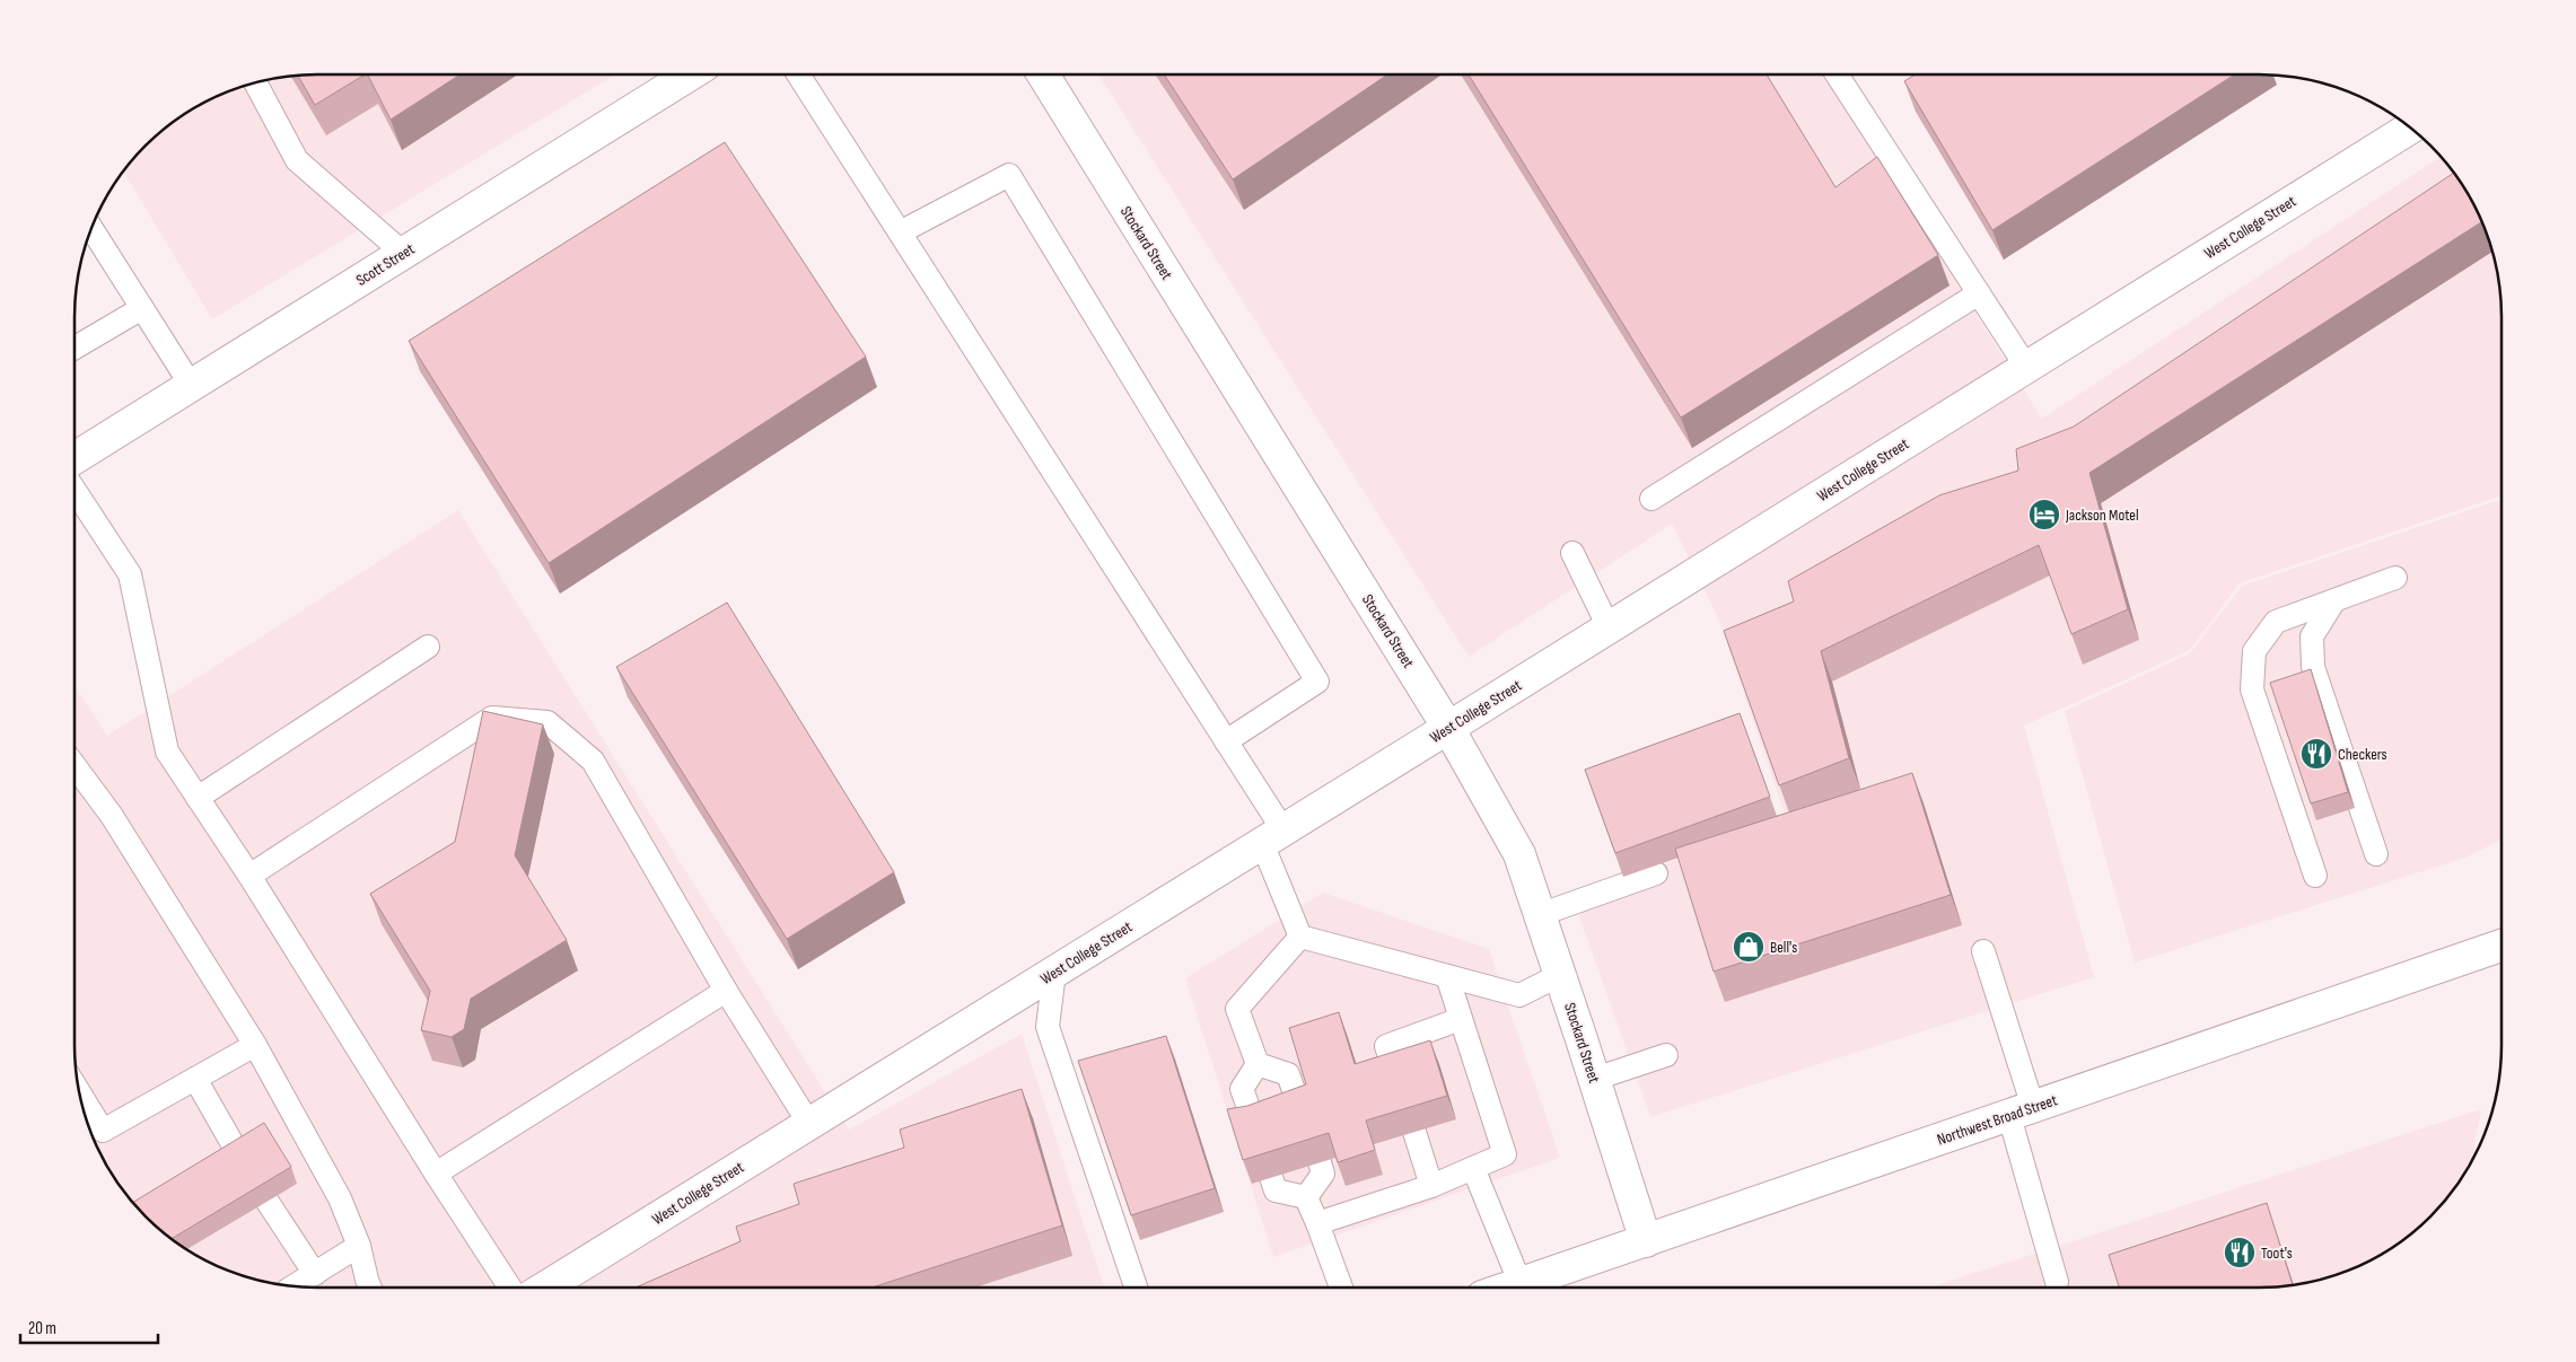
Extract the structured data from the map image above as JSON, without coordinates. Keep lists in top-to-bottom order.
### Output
{
  "streets": {
    "street": [
      "West College Street",
      "Stockard Street",
      "Scott Street",
      "Northwest Broad Street"
    ]
  },
  "crossings": [
    ["West College Street", "Stockard Street"],
    ["Stockard Street", "Northwest Broad Street"]
  ],
  "places": {
    "hotel": ["Jackson Motel"],
    "restaurant": ["Checkers", "Toot's"],
    "shop": ["Bell's"]
  },
  "scale_bar": "20 m"
}
